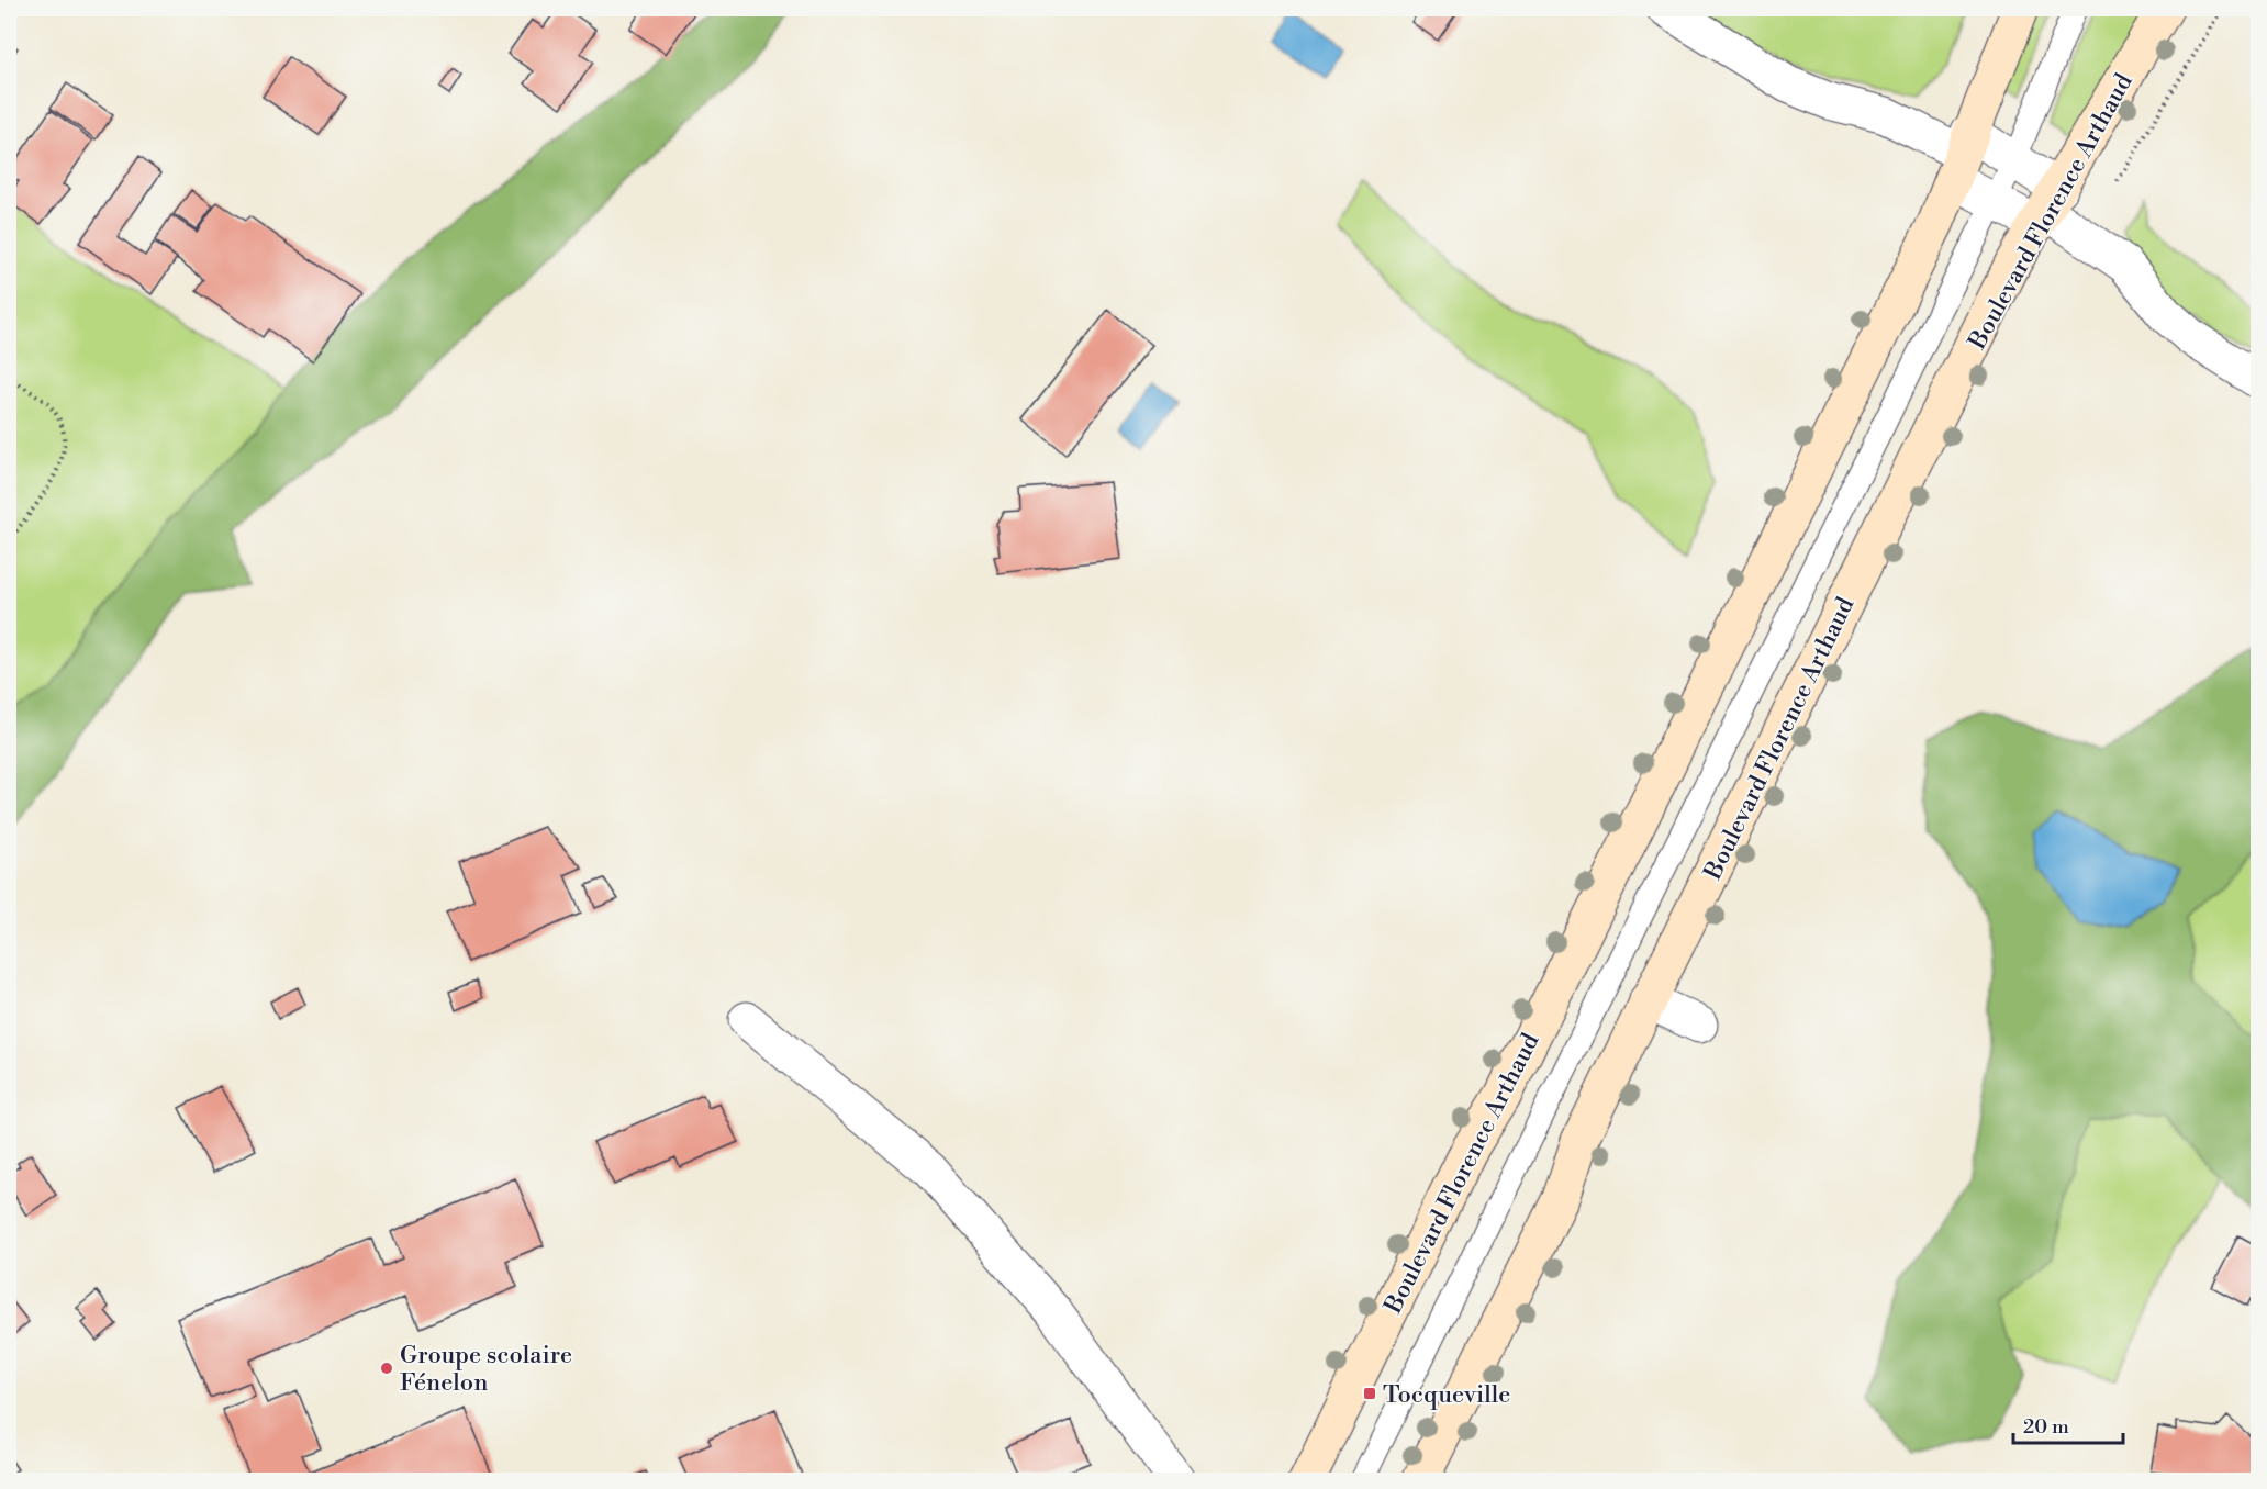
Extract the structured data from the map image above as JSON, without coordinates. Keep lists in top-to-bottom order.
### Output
{
  "streets": {
    "street": ["Boulevard Florence Arthaud"]
  },
  "places": {
    "other": ["Groupe scolaire Fénelon"],
    "transit": ["Tocqueville"]
  },
  "scale_bar": "20 m"
}
